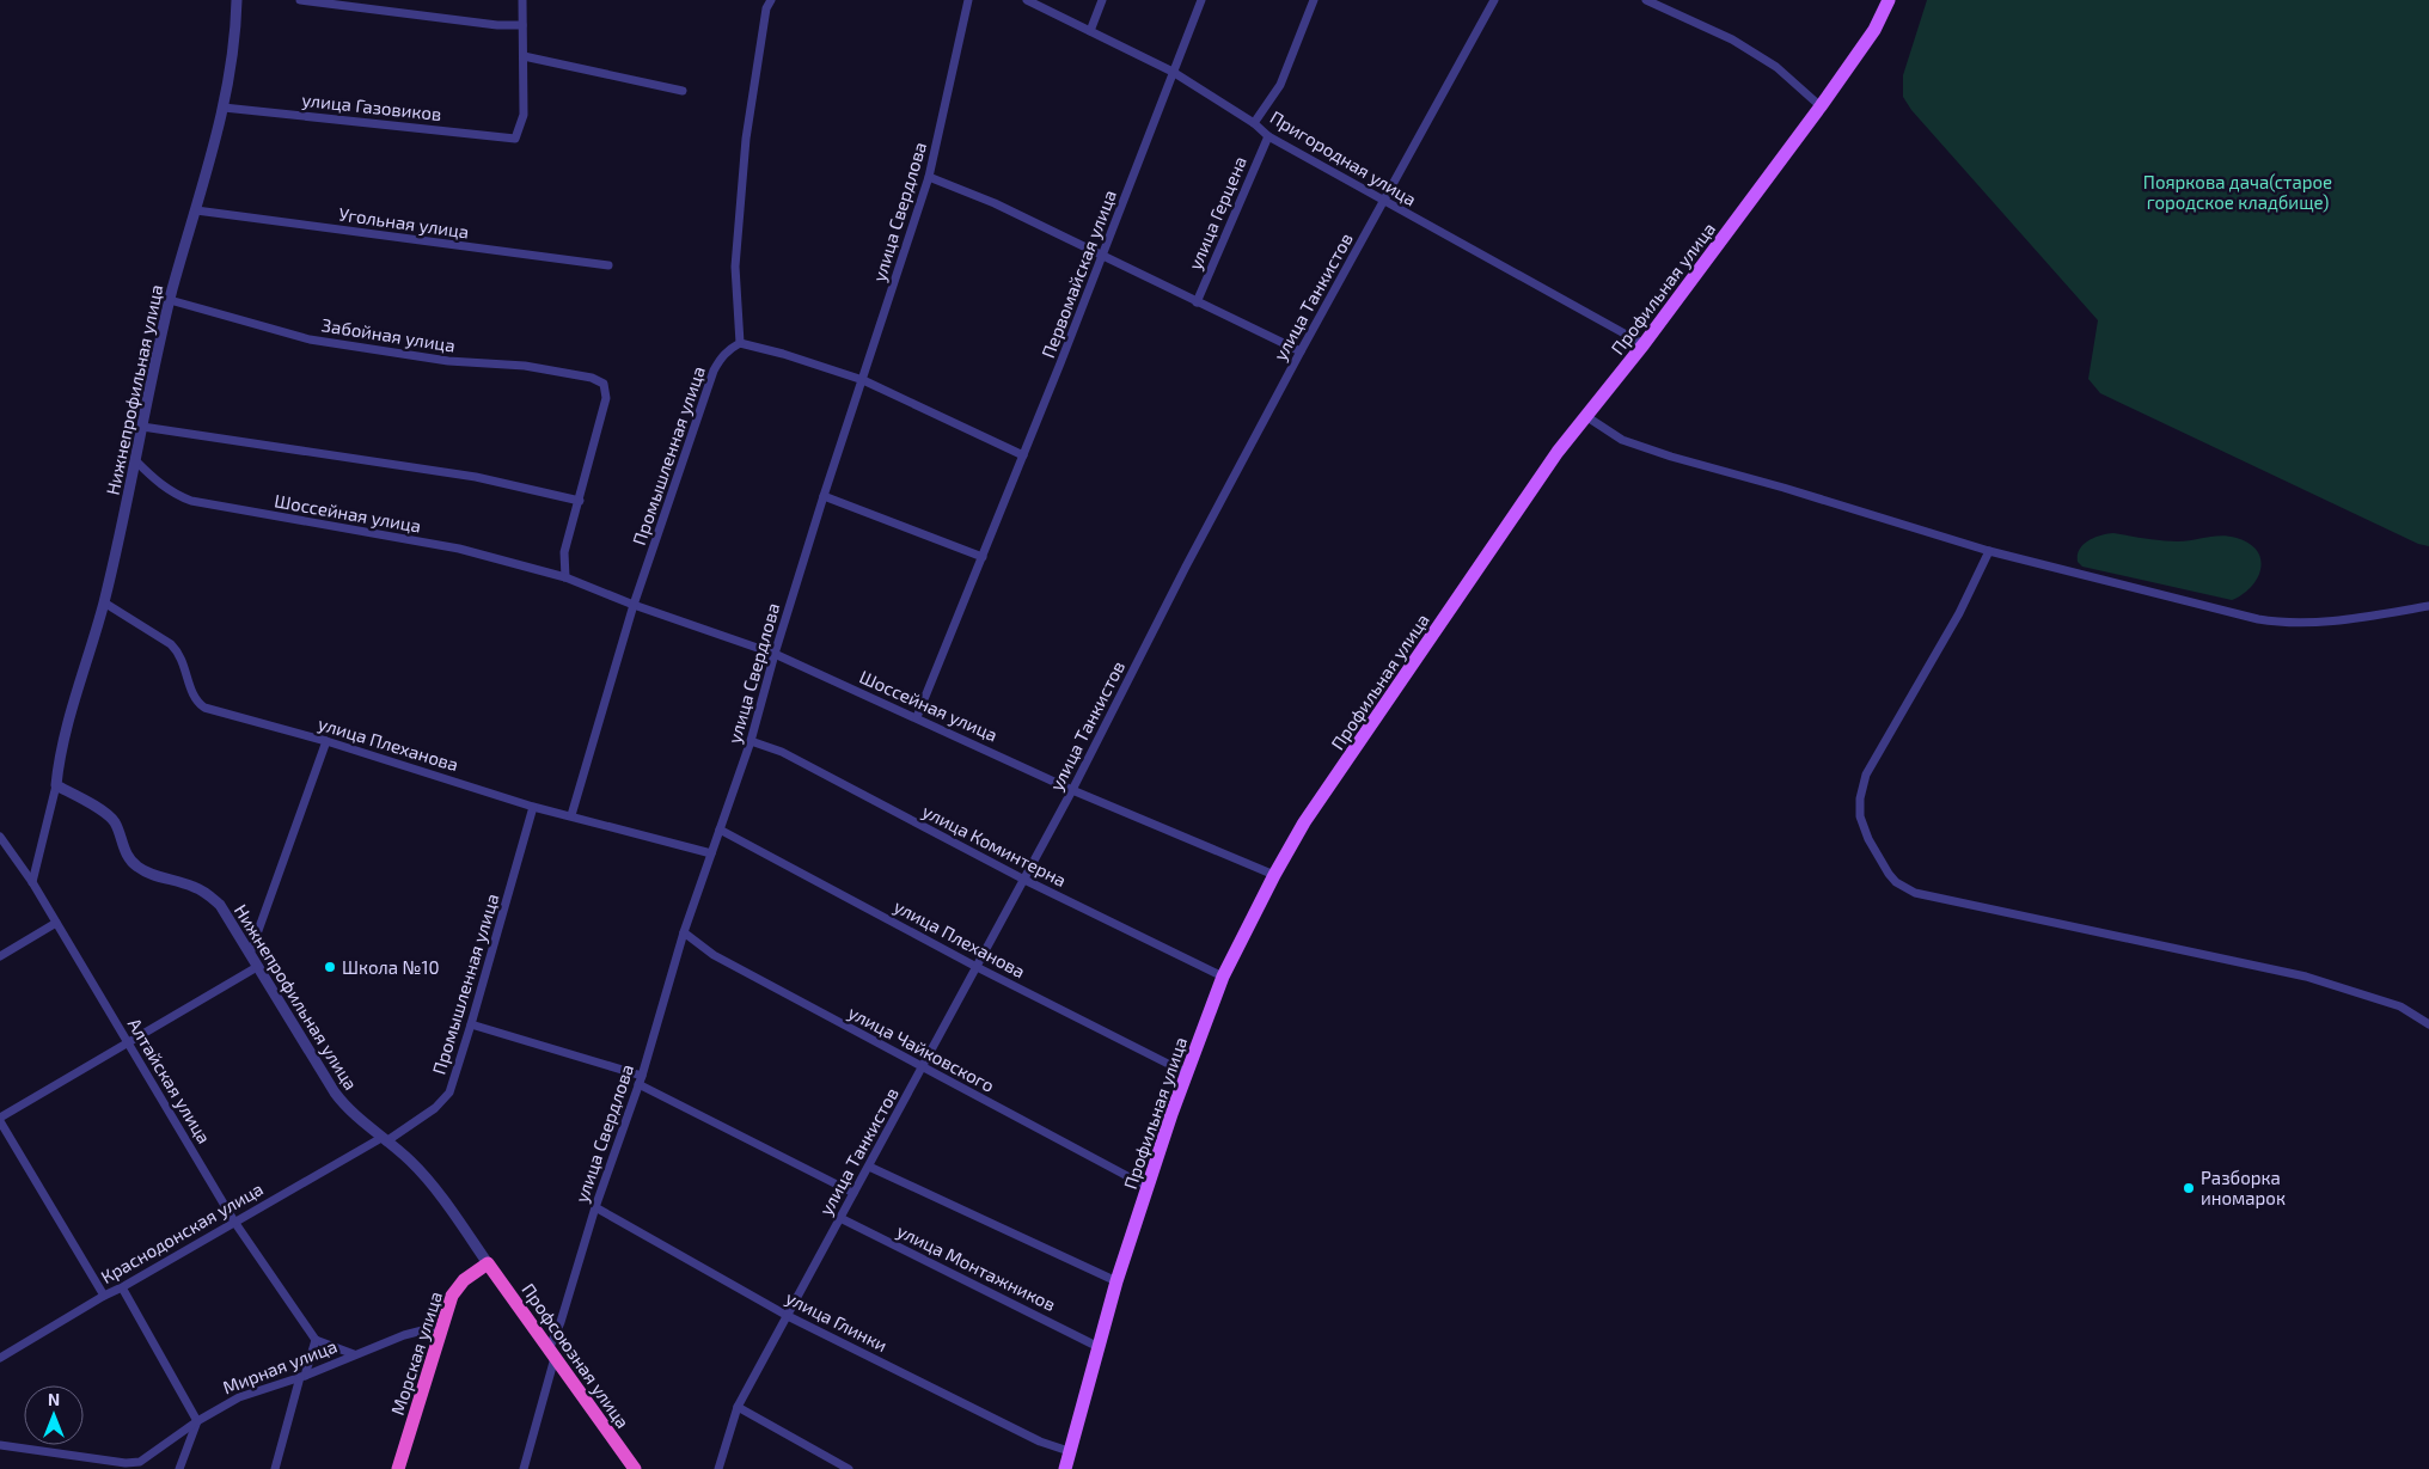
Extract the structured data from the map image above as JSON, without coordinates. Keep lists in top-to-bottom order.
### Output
{
  "streets": {
    "highway": ["Морская улица", "Профсоюзная улица"],
    "main road": ["Профильная улица"],
    "street": [
      "улица Газовиков",
      "Пригородная улица",
      "улица Свердлова",
      "улица Герцена",
      "Угольная улица",
      "Первомайская улица",
      "улица Танкистов",
      "Забойная улица",
      "Нижнепрофильная улица",
      "Промышленная улица",
      "Шоссейная улица",
      "улица Плеханова",
      "улица Коминтерна",
      "улица Чайковского",
      "Алтайская улица",
      "Краснодонская улица",
      "улица Монтажников",
      "улица Глинки",
      "Мирная улица"
    ]
  },
  "crossings": [
    ["улица Газовиков", "Нижнепрофильная улица"],
    ["Пригородная улица", "улица Герцена"],
    ["Пригородная улица", "Первомайская улица"],
    ["Пригородная улица", "Профильная улица"],
    ["Пригородная улица", "улица Танкистов"],
    ["улица Свердлова", "Шоссейная улица"],
    ["улица Свердлова", "улица Плеханова"],
    ["улица Свердлова", "улица Коминтерна"],
    ["улица Свердлова", "улица Чайковского"],
    ["улица Свердлова", "улица Глинки"],
    ["улица Свердлова", "Профсоюзная улица"],
    ["Угольная улица", "Нижнепрофильная улица"],
    ["Первомайская улица", "Шоссейная улица"],
    ["Профильная улица", "Шоссейная улица"],
    ["Профильная улица", "улица Плеханова"],
    ["Профильная улица", "улица Коминтерна"],
    ["Профильная улица", "улица Чайковского"],
    ["Профильная улица", "улица Монтажников"],
    ["Профильная улица", "улица Глинки"],
    ["улица Танкистов", "Шоссейная улица"],
    ["улица Танкистов", "улица Плеханова"],
    ["улица Танкистов", "улица Коминтерна"],
    ["улица Танкистов", "улица Чайковского"],
    ["улица Танкистов", "улица Монтажников"],
    ["улица Танкистов", "улица Глинки"],
    ["Забойная улица", "Нижнепрофильная улица"],
    ["Нижнепрофильная улица", "Промышленная улица"],
    ["Нижнепрофильная улица", "Шоссейная улица"],
    ["Нижнепрофильная улица", "улица Плеханова"],
    ["Нижнепрофильная улица", "Алтайская улица"],
    ["Нижнепрофильная улица", "Краснодонская улица"],
    ["Нижнепрофильная улица", "Морская улица"],
    ["Нижнепрофильная улица", "Профсоюзная улица"],
    ["Промышленная улица", "Шоссейная улица"],
    ["Промышленная улица", "улица Плеханова"],
    ["Промышленная улица", "Краснодонская улица"],
    ["Алтайская улица", "Краснодонская улица"],
    ["Морская улица", "Профсоюзная улица"],
    ["Морская улица", "Мирная улица"]
  ],
  "parks": ["Пояркова дача(старое городское кладбище)"],
  "places": ["Школа №10", "Разборка иномарок"],
  "north": "top"
}
